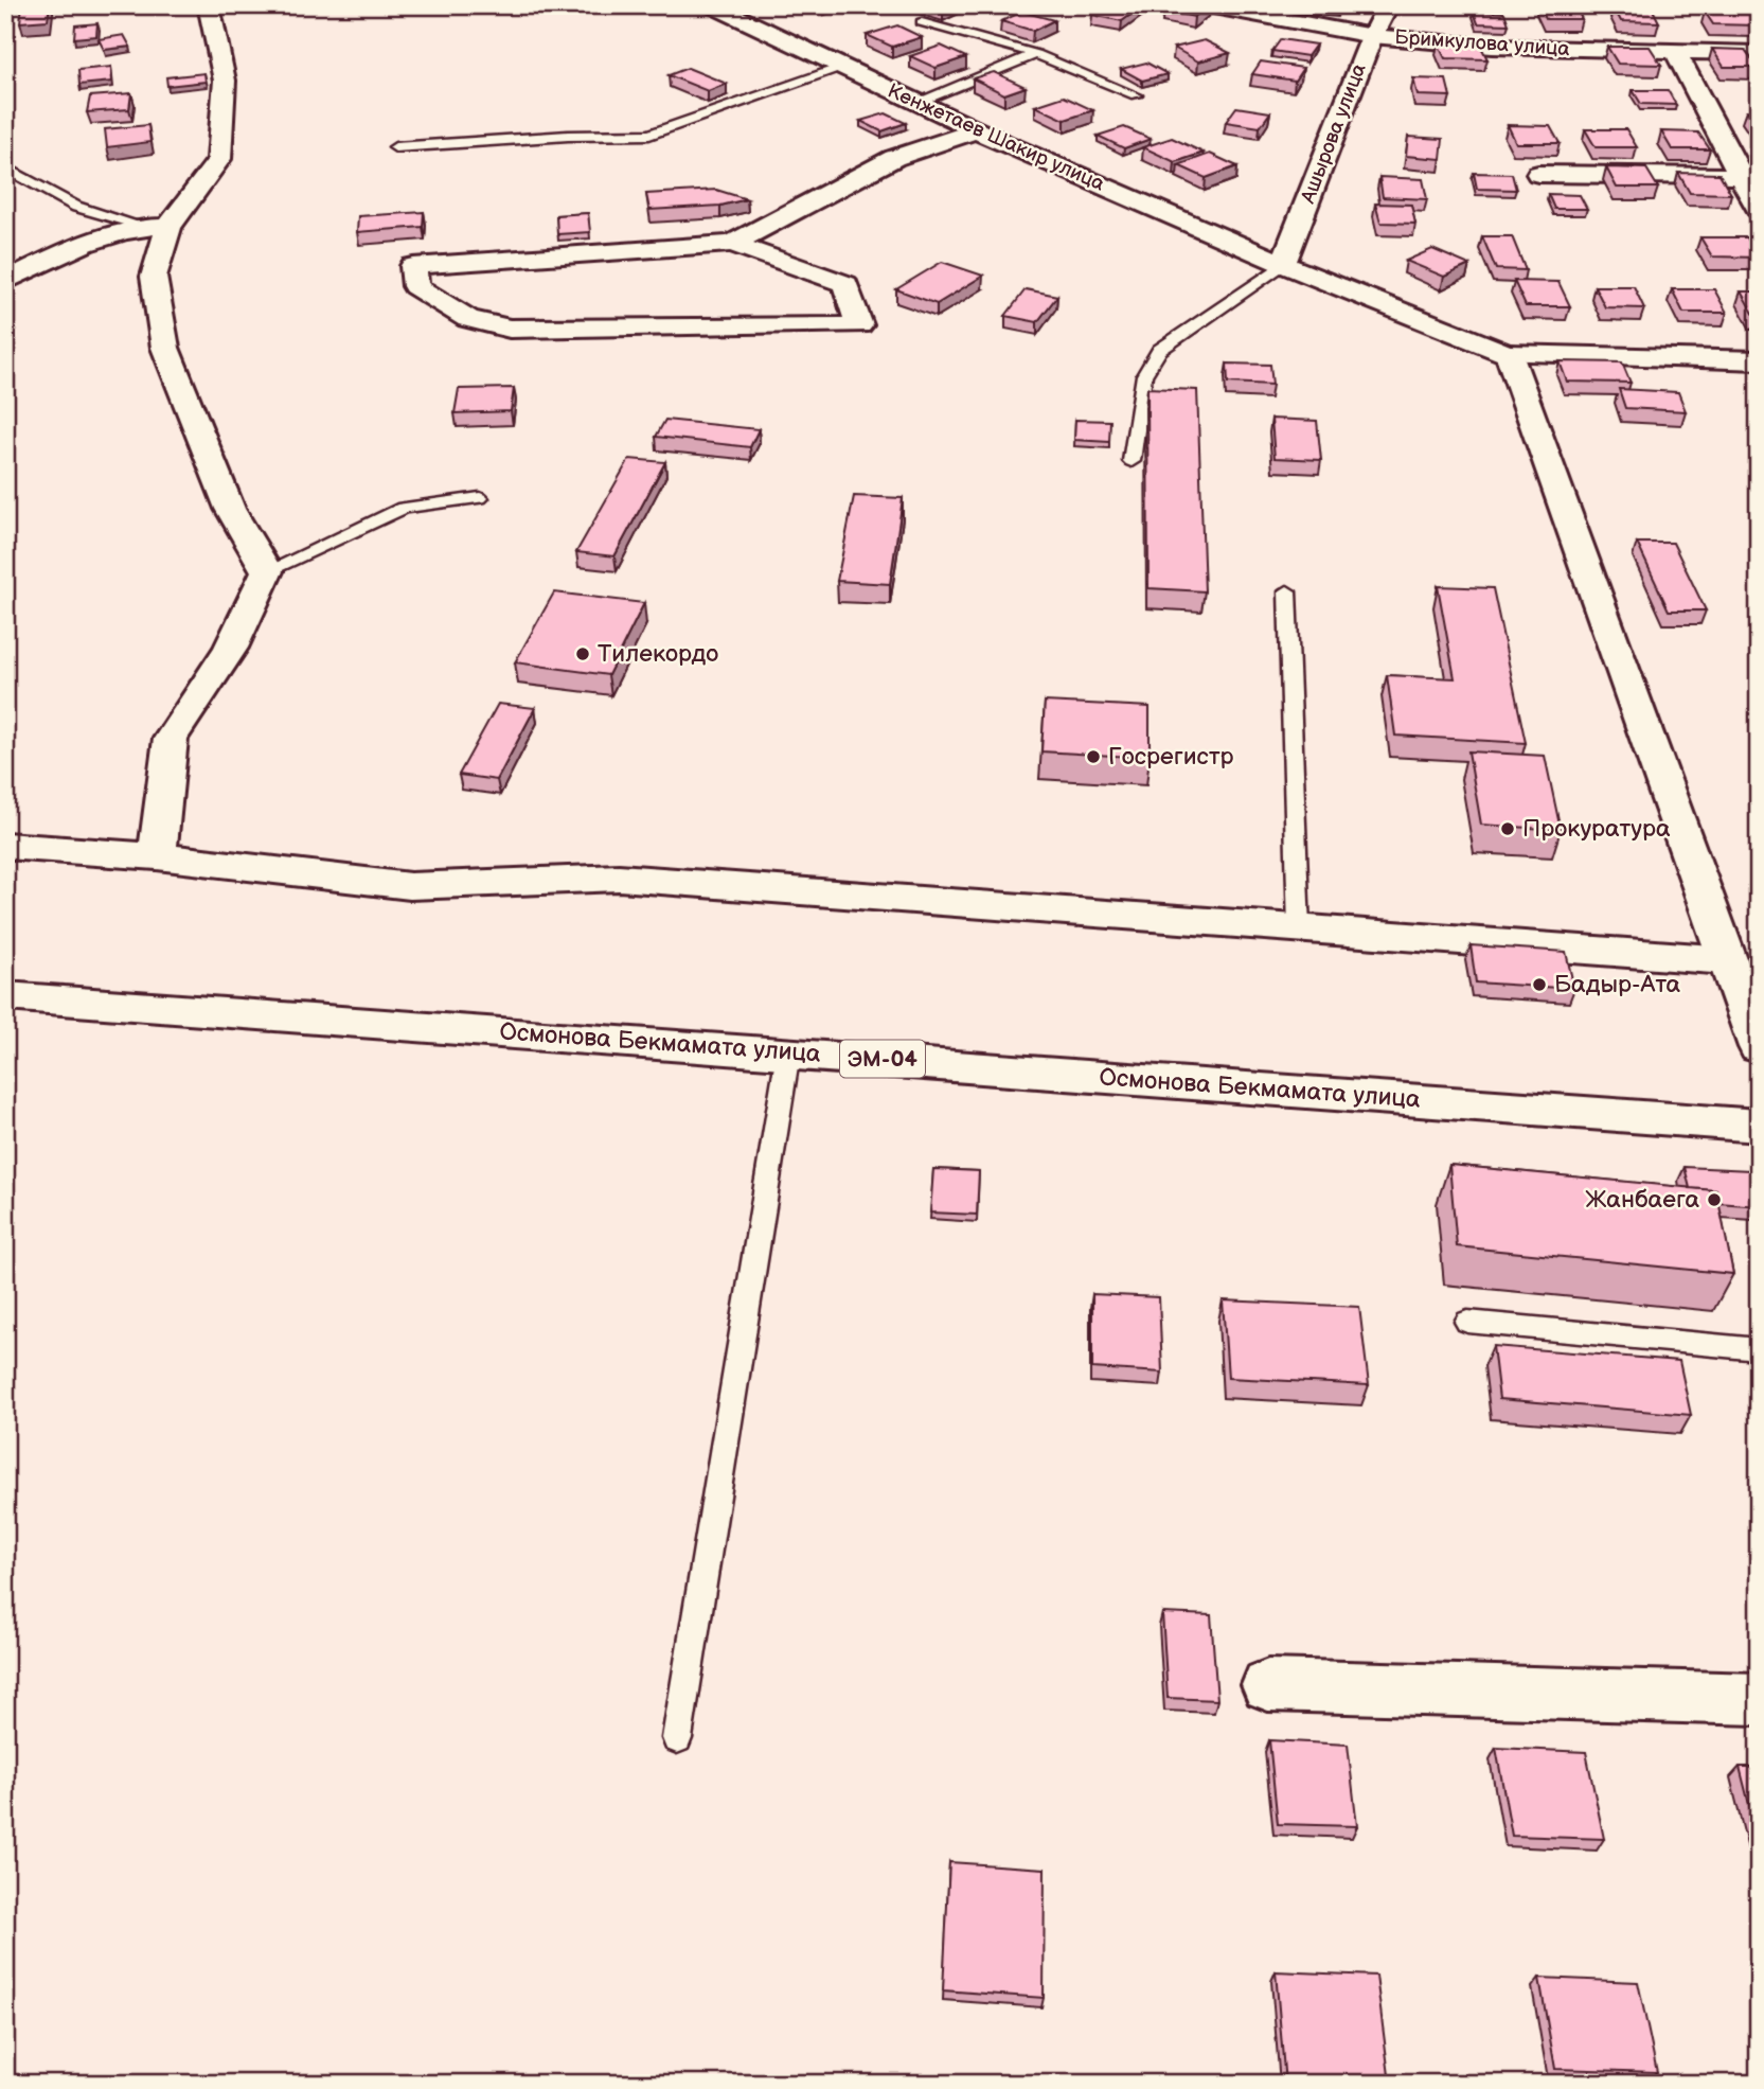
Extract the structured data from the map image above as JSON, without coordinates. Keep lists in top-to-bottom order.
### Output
{
  "streets": {
    "main road": [
      "Бримкулова улица",
      "Ашырова улица",
      "Кенжетаев Шакир улица",
      "Осмонова Бекмамата улица",
      "ЭМ-04"
    ]
  },
  "crossings": [
    ["Бримкулова улица", "Ашырова улица"],
    ["Ашырова улица", "Кенжетаев Шакир улица"]
  ],
  "places": [
    "Тилекордо",
    "Госрегистр",
    "Прокуратура",
    "Бадыр-Ата",
    "Жанбаега"
  ]
}
